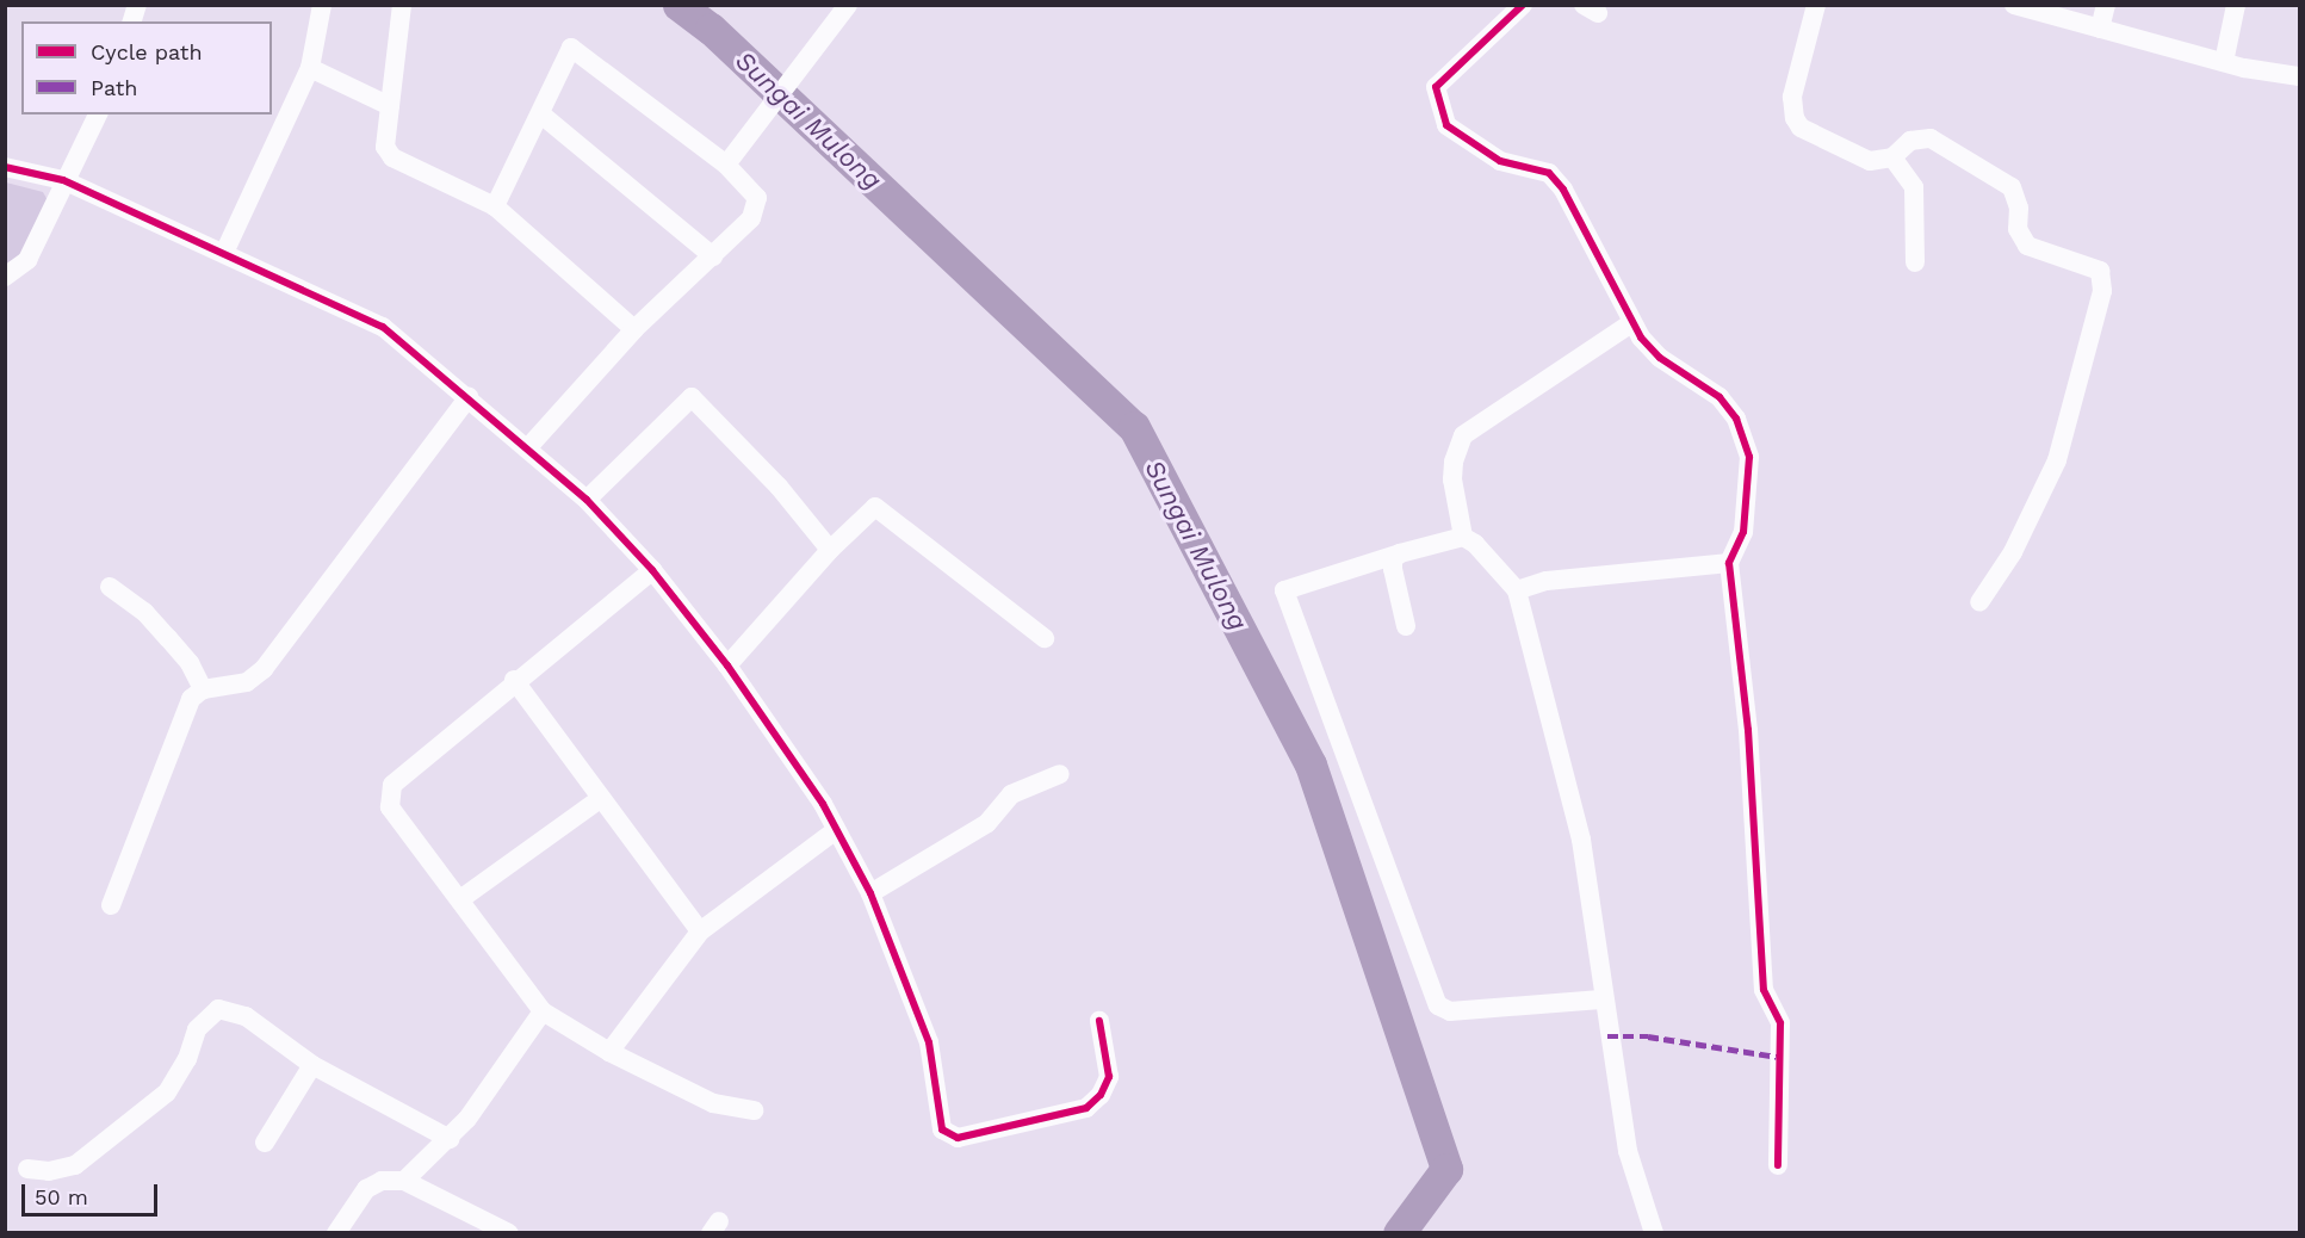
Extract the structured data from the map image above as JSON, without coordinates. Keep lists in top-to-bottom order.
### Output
{
  "water": ["Sungai Mulong"],
  "legend": ["Cycle path", "Path"],
  "scale_bar": "50 m"
}
